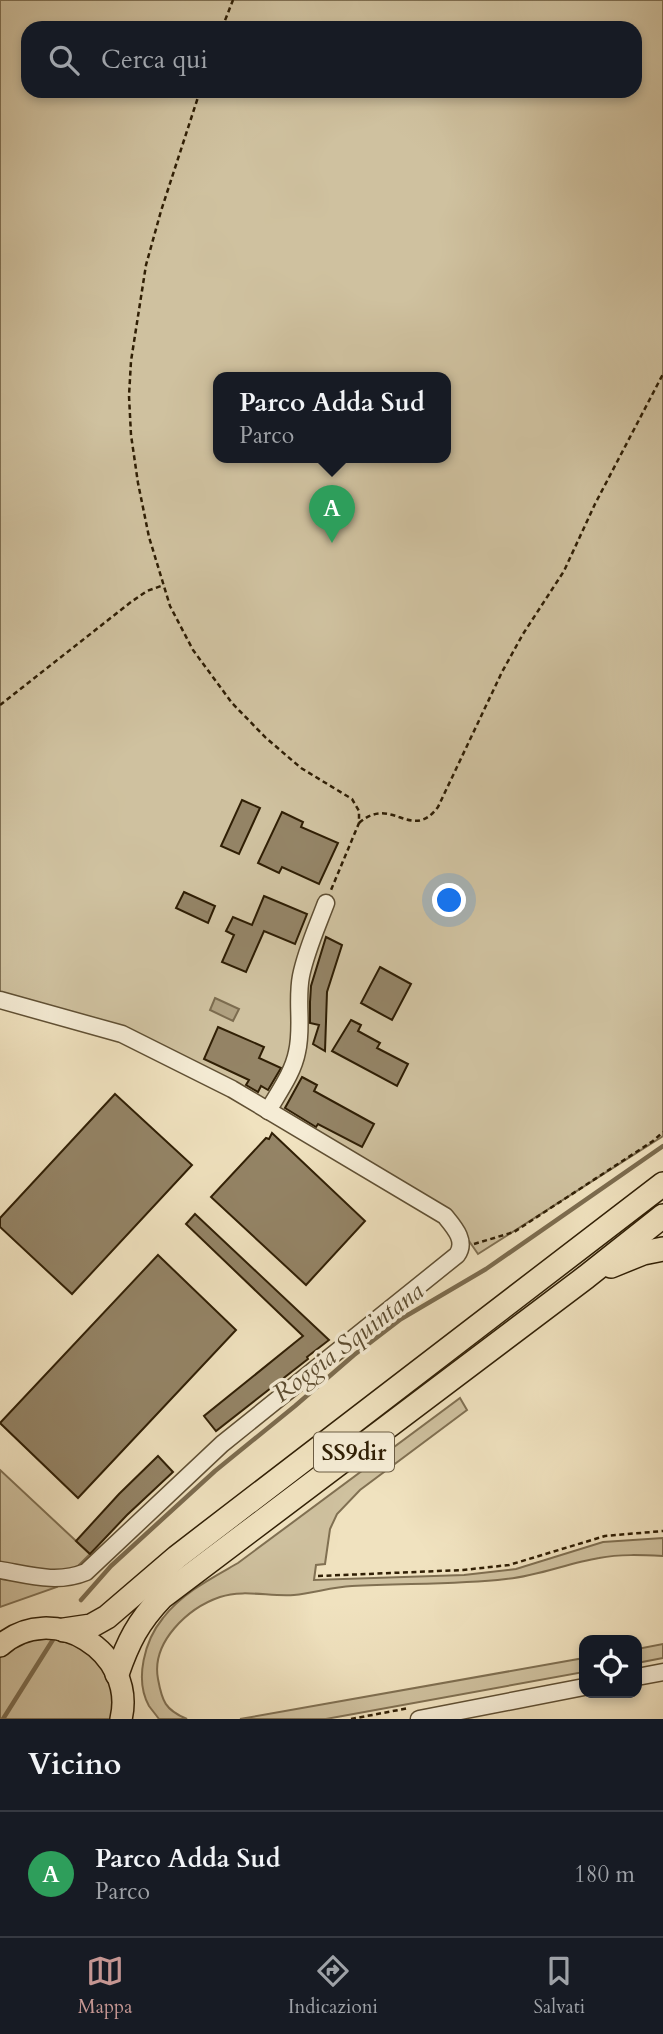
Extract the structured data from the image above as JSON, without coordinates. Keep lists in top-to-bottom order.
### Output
{
  "streets": {
    "highway": ["SS9dir"]
  },
  "water": ["Roggia Squintana"],
  "page": {
    "search": "Cerca qui",
    "popup": ["Parco Adda Sud", "Parco"],
    "pins": "A",
    "heading": "Vicino",
    "list": [
      {
        "mark": "A",
        "name": "Parco Adda Sud",
        "note": "Parco",
        "value": "180 m"
      }
    ],
    "nav": ["Mappa", "Indicazioni", "Salvati"]
  }
}
